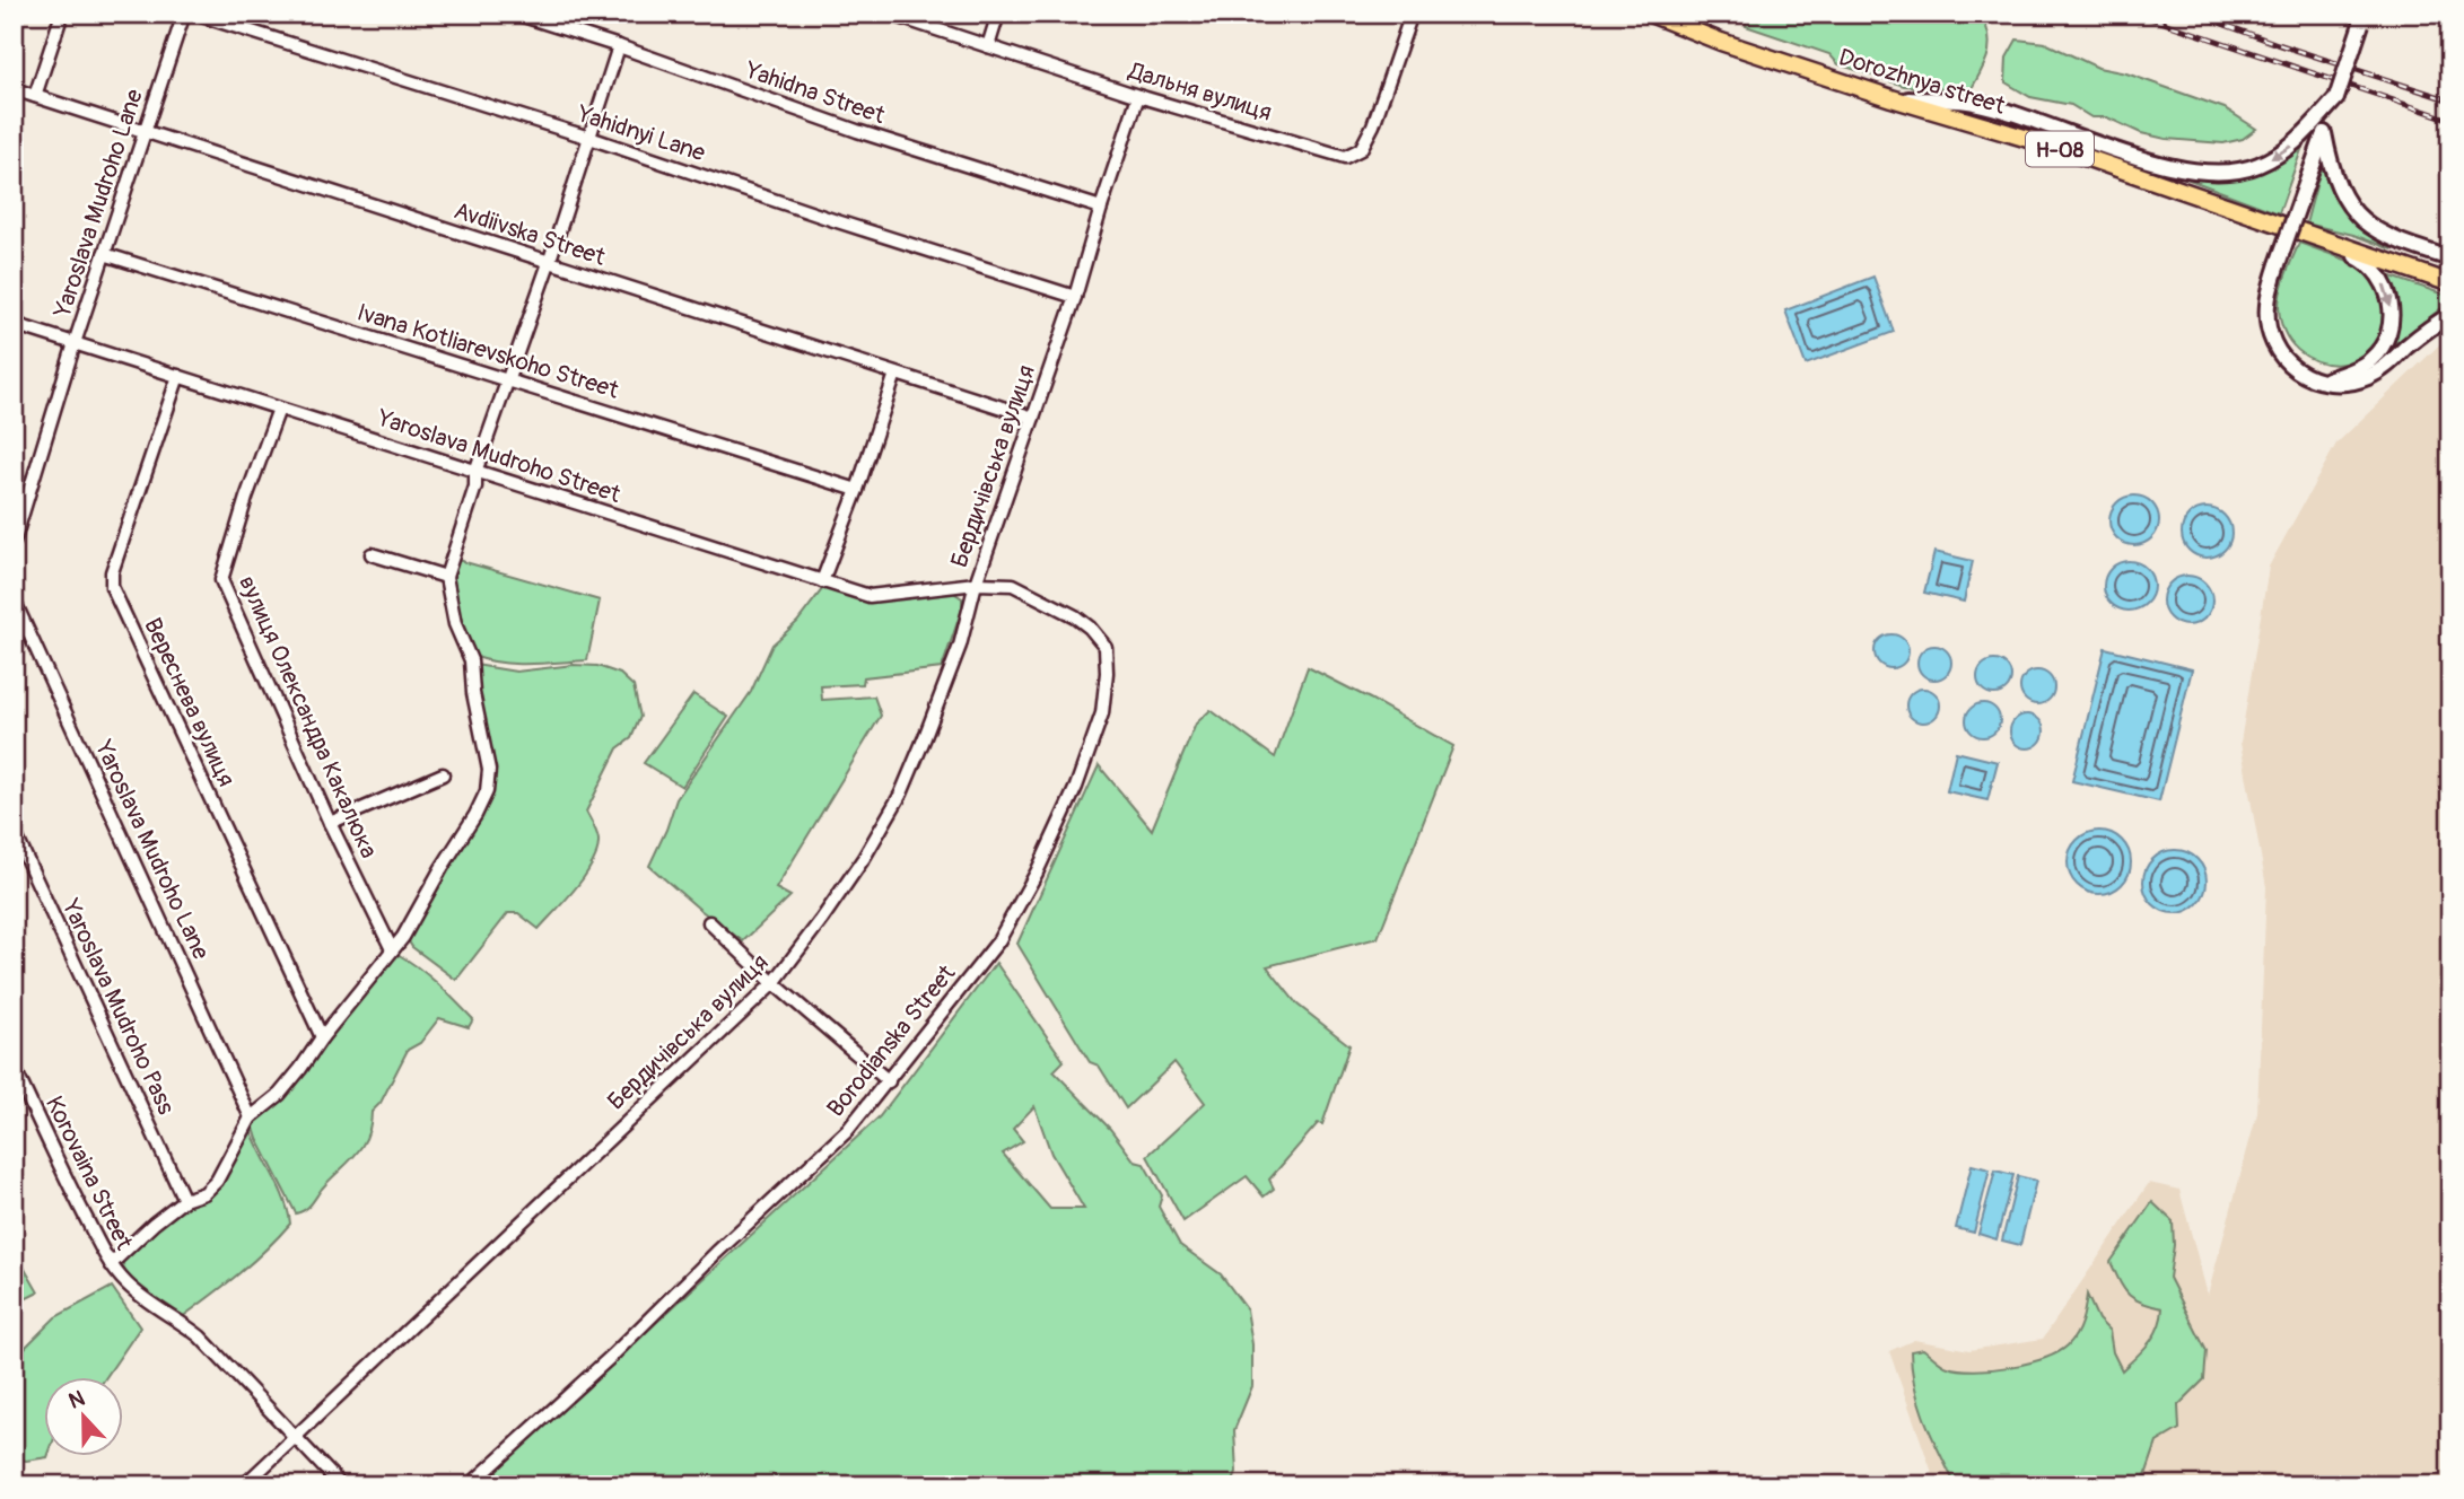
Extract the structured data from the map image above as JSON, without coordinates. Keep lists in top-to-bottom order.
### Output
{
  "streets": {
    "main road": ["Dorozhnya street", "Н-08"],
    "street": [
      "Дальня вулиця",
      "Yahidna Street",
      "Yahidnyi Lane",
      "Yaroslava Mudroho Lane",
      "Avdiivska Street",
      "Ivana Kotliarevskoho Street",
      "Yaroslava Mudroho Street",
      "Бердичівська вулиця",
      "Вереснева вулиця",
      "вулиця Олександра Какалюка",
      "Yaroslava Mudroho Pass",
      "Borodianska Street",
      "Korovaina Street"
    ]
  },
  "crossings": [
    ["Дальня вулиця", "Бердичівська вулиця"],
    ["Yahidna Street", "Бердичівська вулиця"],
    ["Yahidnyi Lane", "Бердичівська вулиця"],
    ["Yaroslava Mudroho Lane", "Avdiivska Street"],
    ["Yaroslava Mudroho Lane", "Ivana Kotliarevskoho Street"],
    ["Yaroslava Mudroho Lane", "Yaroslava Mudroho Street"],
    ["Avdiivska Street", "Бердичівська вулиця"],
    ["Yaroslava Mudroho Street", "Бердичівська вулиця"],
    ["Yaroslava Mudroho Street", "Вереснева вулиця"],
    ["Yaroslava Mudroho Street", "вулиця Олександра Какалюка"],
    ["Yaroslava Mudroho Street", "Borodianska Street"],
    ["Бердичівська вулиця", "Borodianska Street"],
    ["Бердичівська вулиця", "Korovaina Street"]
  ],
  "north": "top"
}
